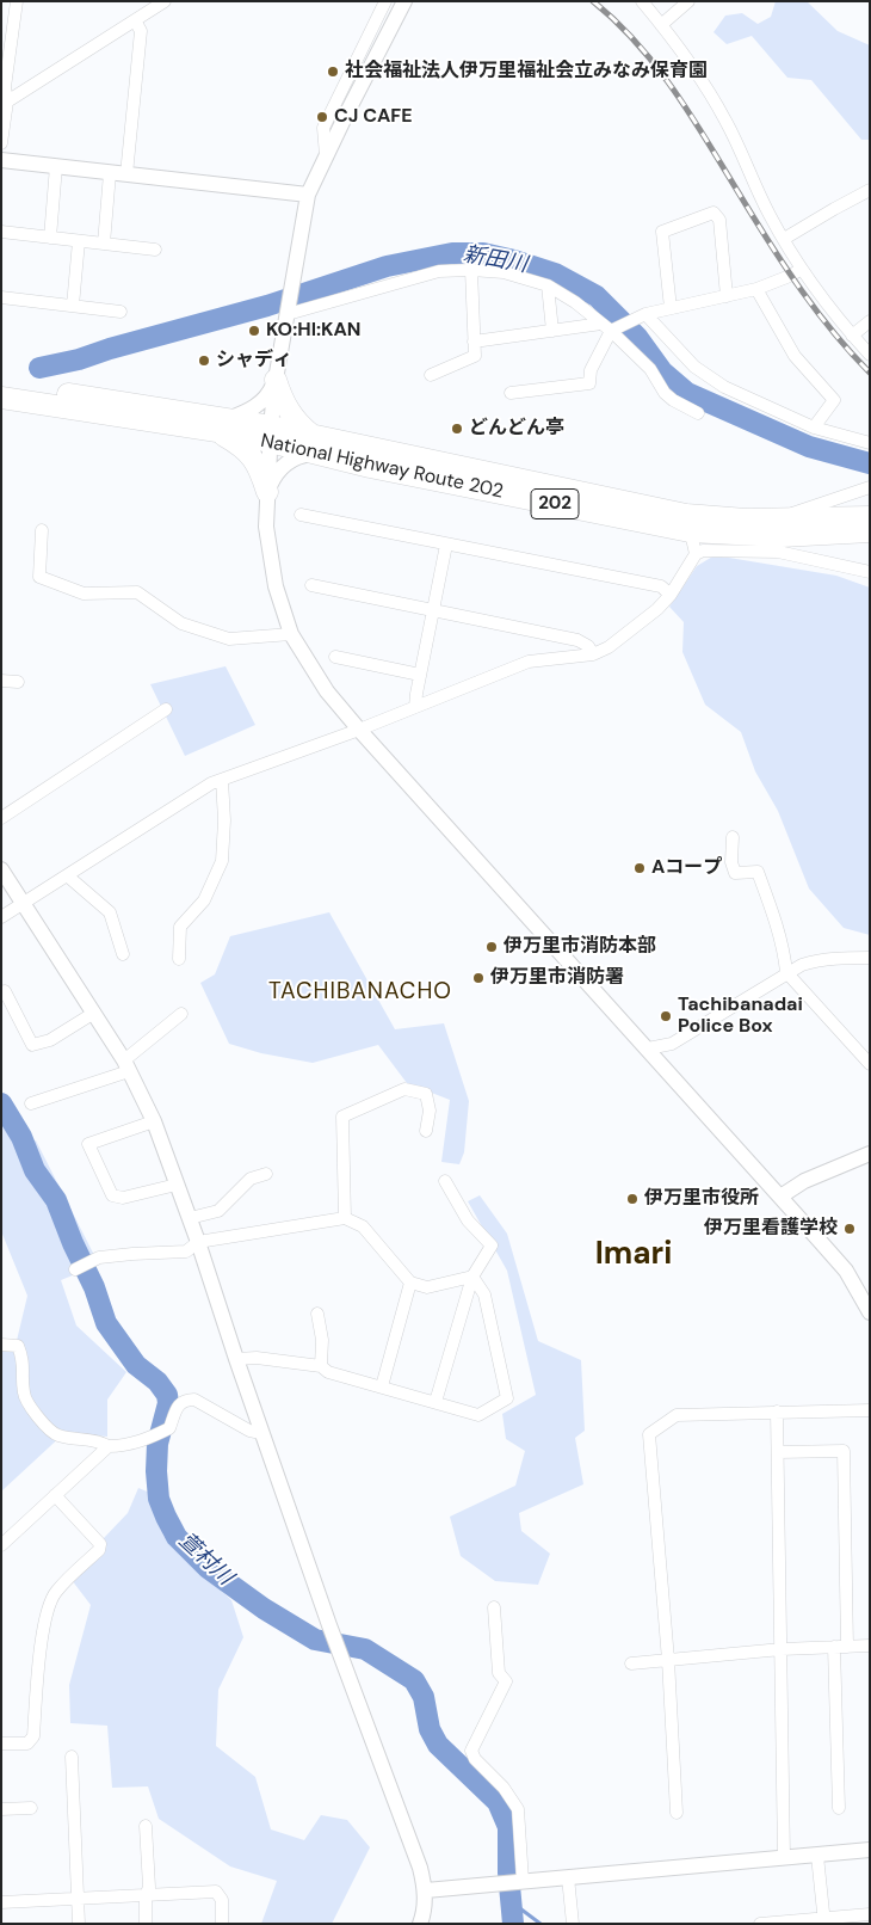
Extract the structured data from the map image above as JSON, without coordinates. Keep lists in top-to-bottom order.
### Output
{
  "streets": {
    "highway": ["National Highway Route 202", "202"]
  },
  "districts": ["TACHIBANACHO", "Imari"],
  "water": ["新田川", "萱村川"],
  "places": [
    "社会福祉法人伊万里福祉会立みなみ保育園",
    "CJ CAFE",
    "KO:HI:KAN",
    "シャディ",
    "どんどん亭",
    "Aコープ",
    "伊万里市消防本部",
    "伊万里市消防署",
    "Tachibanadai Police Box",
    "伊万里市役所",
    "伊万里看護学校"
  ]
}
